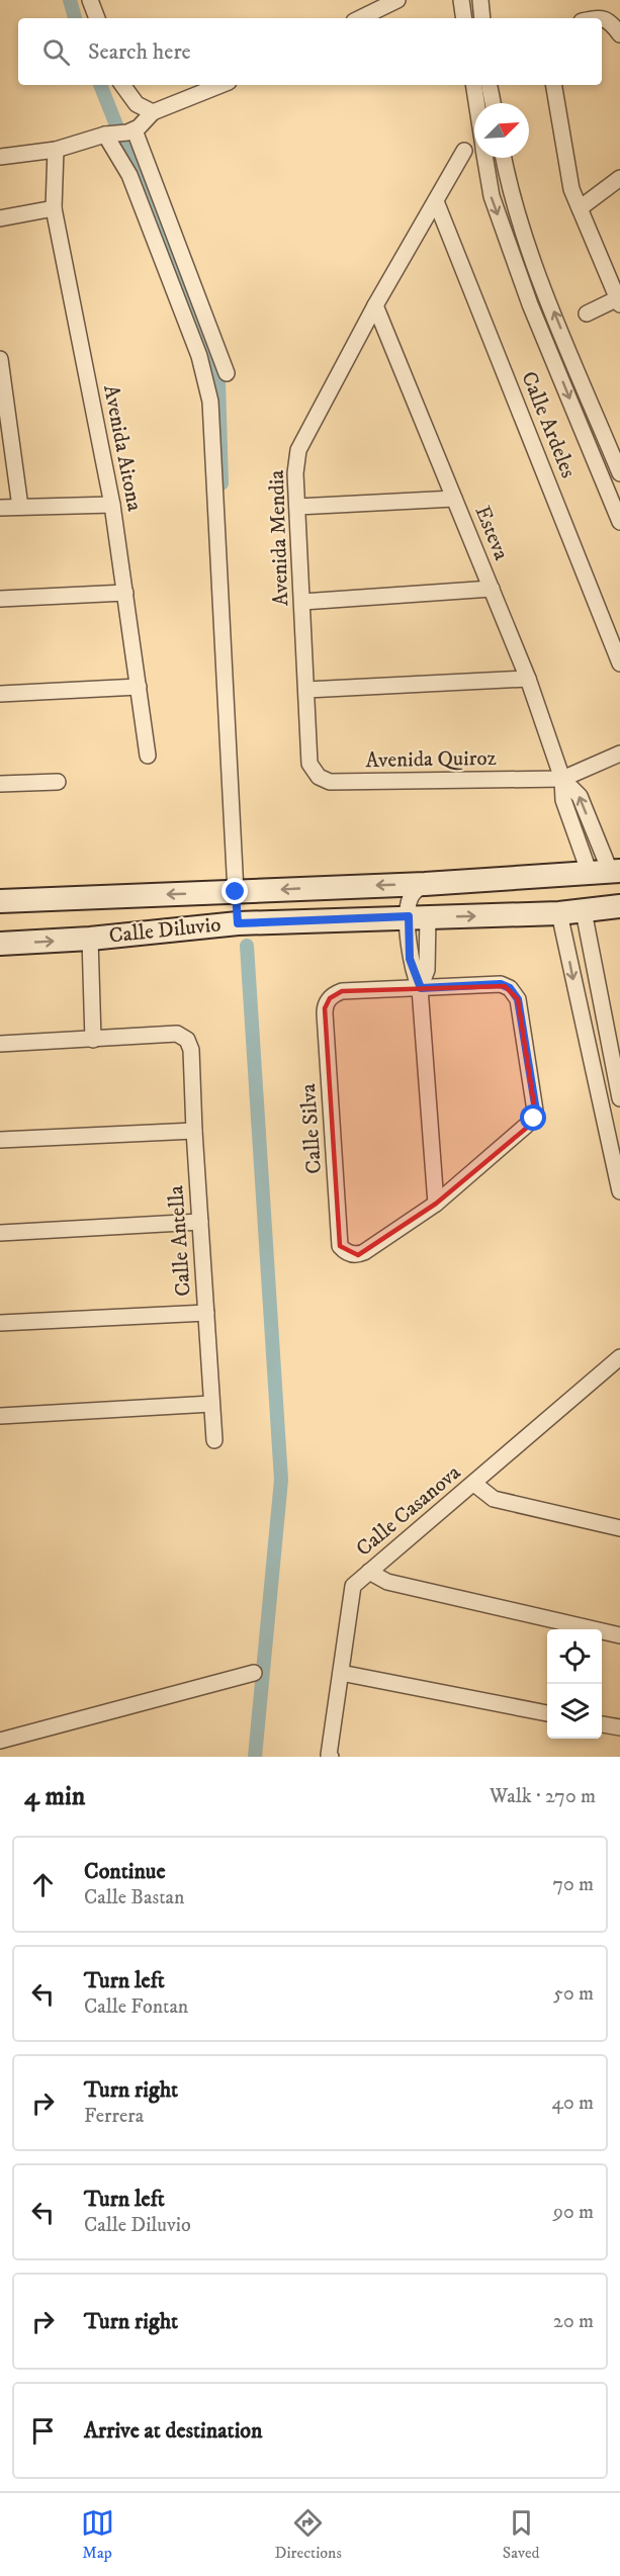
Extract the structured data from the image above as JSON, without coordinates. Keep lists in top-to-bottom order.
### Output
{
  "streets": {
    "street": [
      "Calle Ardeles",
      "Avenida Aitona",
      "Esteva",
      "Avenida Mendia",
      "Avenida Quiroz",
      "Calle Diluvio",
      "Calle Silva",
      "Calle Antella",
      "Calle Casanova"
    ]
  },
  "crossings": [
    ["Calle Ardeles", "Avenida Mendia"],
    ["Esteva", "Avenida Mendia"],
    ["Esteva", "Avenida Quiroz"],
    ["Esteva", "Calle Diluvio"],
    ["Avenida Mendia", "Avenida Quiroz"]
  ],
  "north": "top right",
  "page": {
    "search": "Search here",
    "heading": ["4 min", "Walk · 270 m"],
    "list": [
      ["Continue", "Calle Bastan", "70 m"],
      ["Turn left", "Calle Fontan", "50 m"],
      ["Turn right", "Ferrera", "40 m"],
      ["Turn left", "Calle Diluvio", "90 m"],
      ["Turn right", "20 m"],
      "Arrive at destination"
    ],
    "nav": ["Map", "Directions", "Saved"]
  }
}
